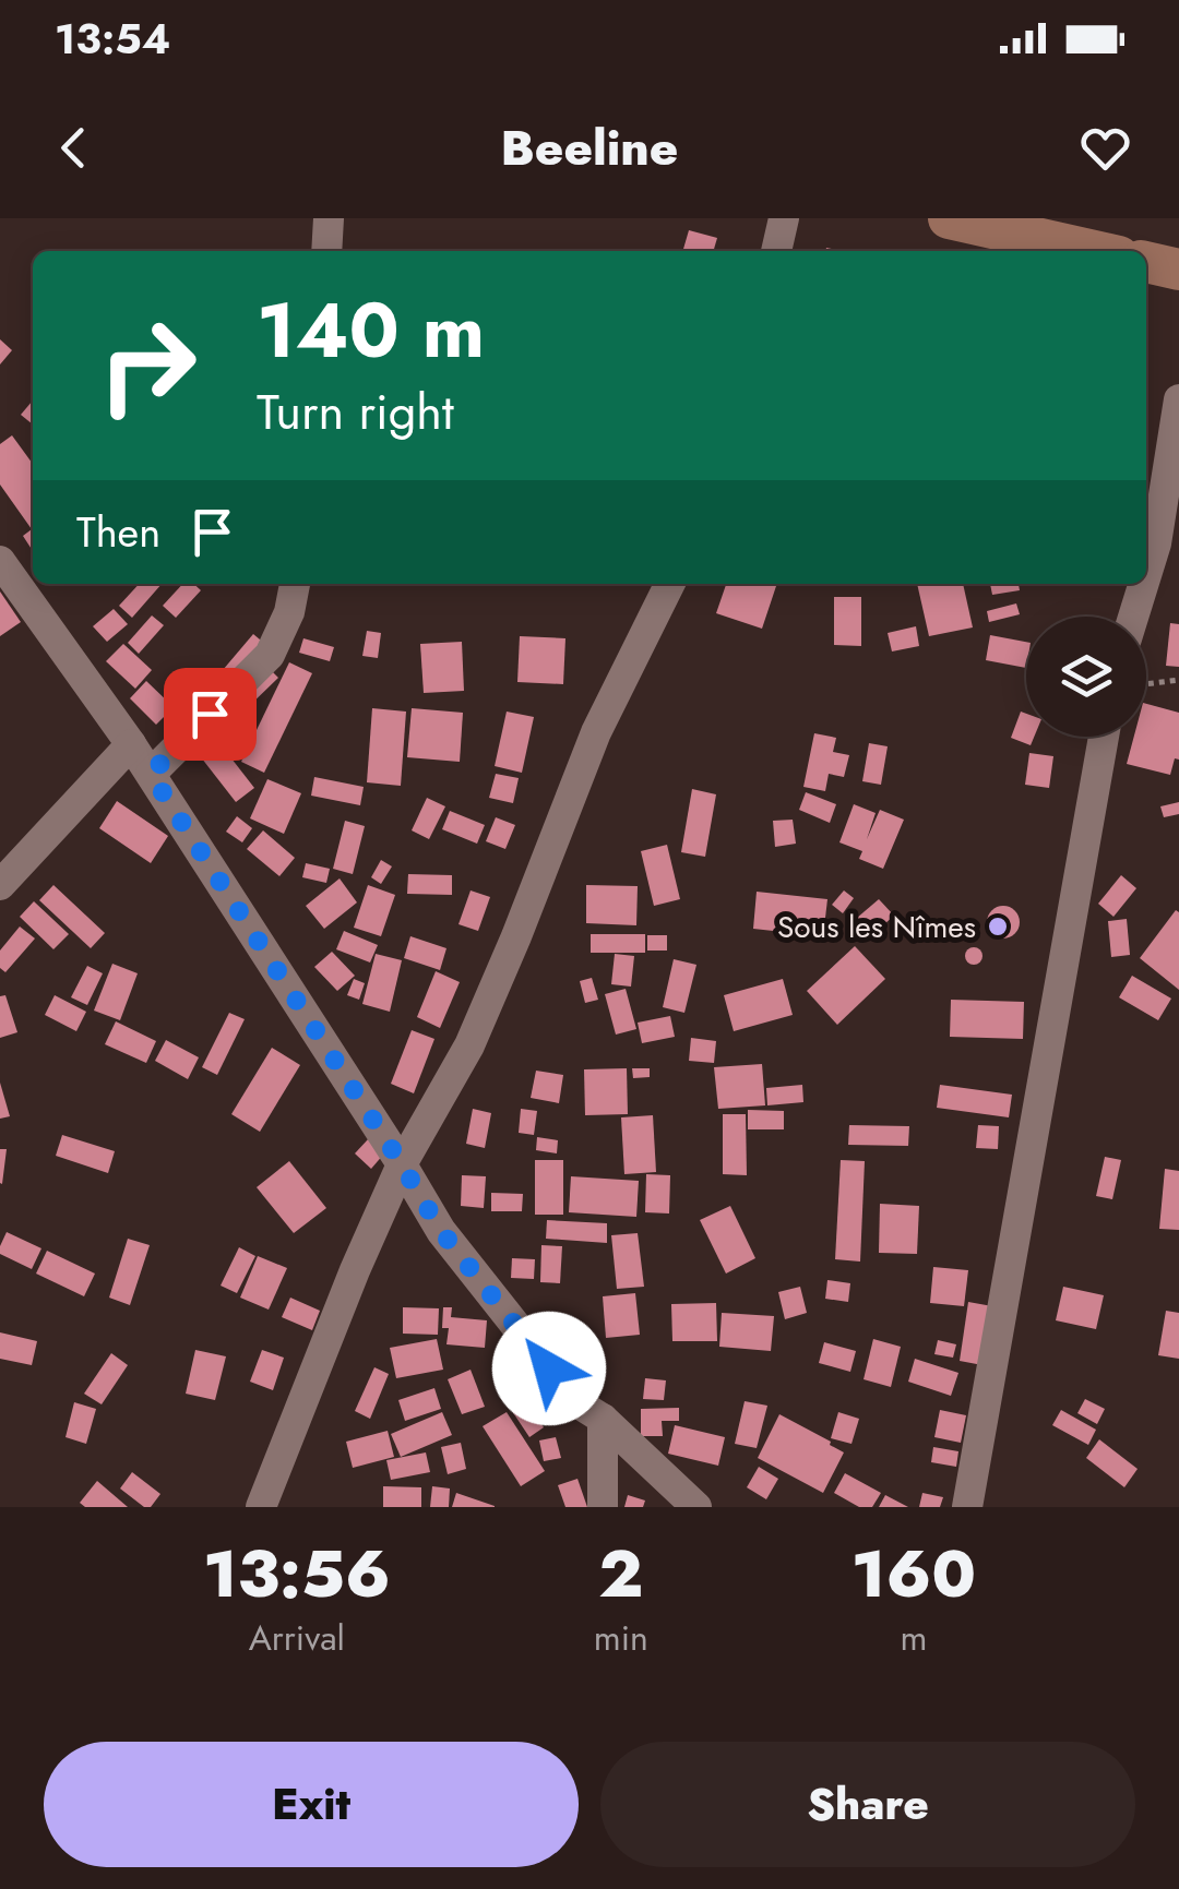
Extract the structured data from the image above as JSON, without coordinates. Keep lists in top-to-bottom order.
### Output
{
  "places": ["Sous les Nîmes"],
  "page": {
    "status": "13:54",
    "header": "Beeline",
    "turn": ["140 m", "Turn right"],
    "then": "Then",
    "eta": [
      "13:56",
      "Arrival",
      "2",
      "min",
      "160",
      "m"
    ],
    "buttons": ["Exit", "Share"]
  }
}
